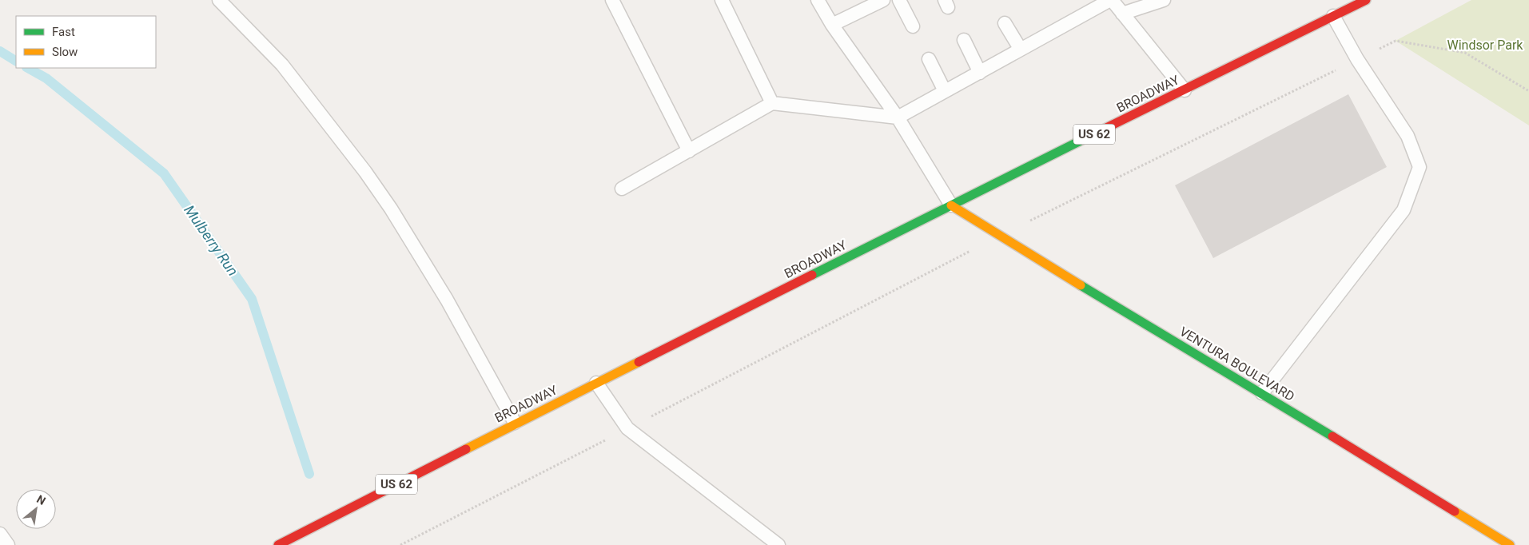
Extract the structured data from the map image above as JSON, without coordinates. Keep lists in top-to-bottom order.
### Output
{
  "streets": {
    "main road": ["BROADWAY", "US 62", "VENTURA BOULEVARD"]
  },
  "crossings": [
    ["BROADWAY", "VENTURA BOULEVARD"]
  ],
  "water": ["Mulberry Run"],
  "parks": ["Windsor Park"],
  "legend": ["Fast", "Slow"],
  "north": "top right"
}
